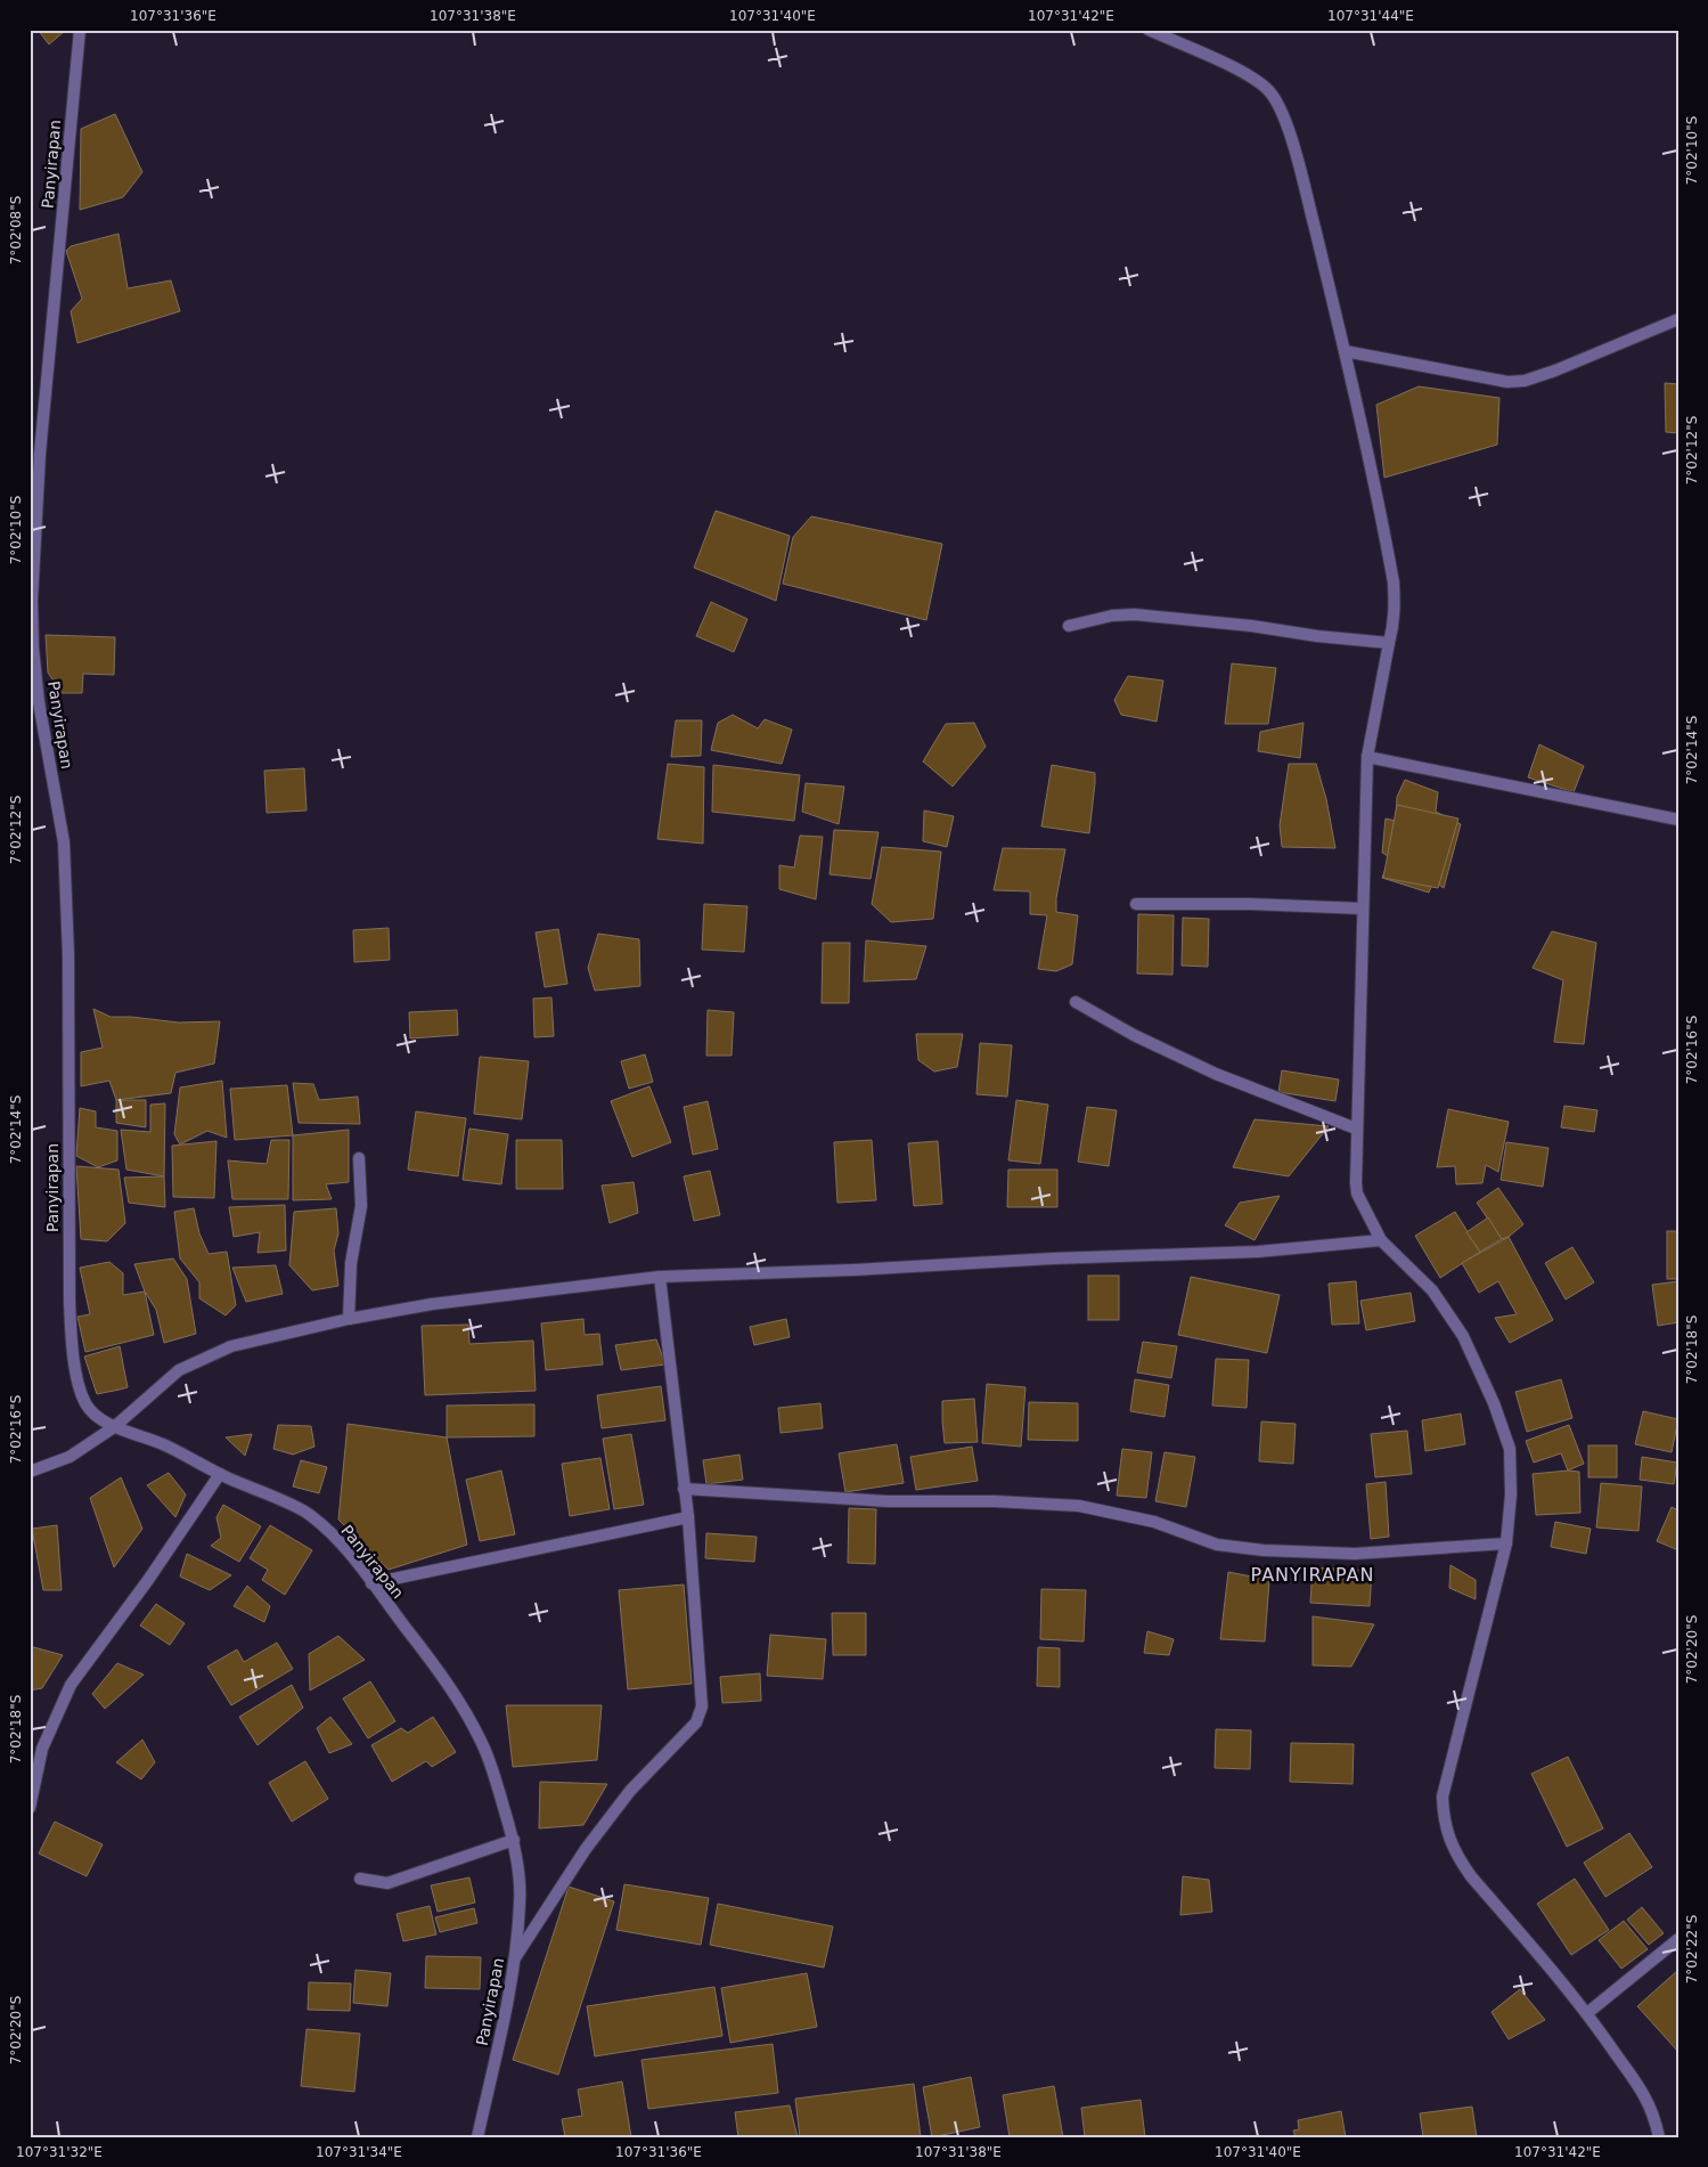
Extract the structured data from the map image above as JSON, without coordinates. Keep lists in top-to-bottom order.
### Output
{
  "streets": {
    "street": ["Panyirapan"]
  },
  "districts": ["PANYIRAPAN"],
  "coordinates": [
    "107°31'36\"E",
    "107°31'38\"E",
    "107°31'40\"E",
    "107°31'42\"E",
    "107°31'44\"E",
    "7°02'10\"S",
    "7°02'08\"S",
    "7°02'12\"S",
    "7°02'14\"S",
    "7°02'16\"S",
    "7°02'18\"S",
    "7°02'20\"S",
    "7°02'22\"S",
    "107°31'32\"E",
    "107°31'34\"E"
  ]
}
